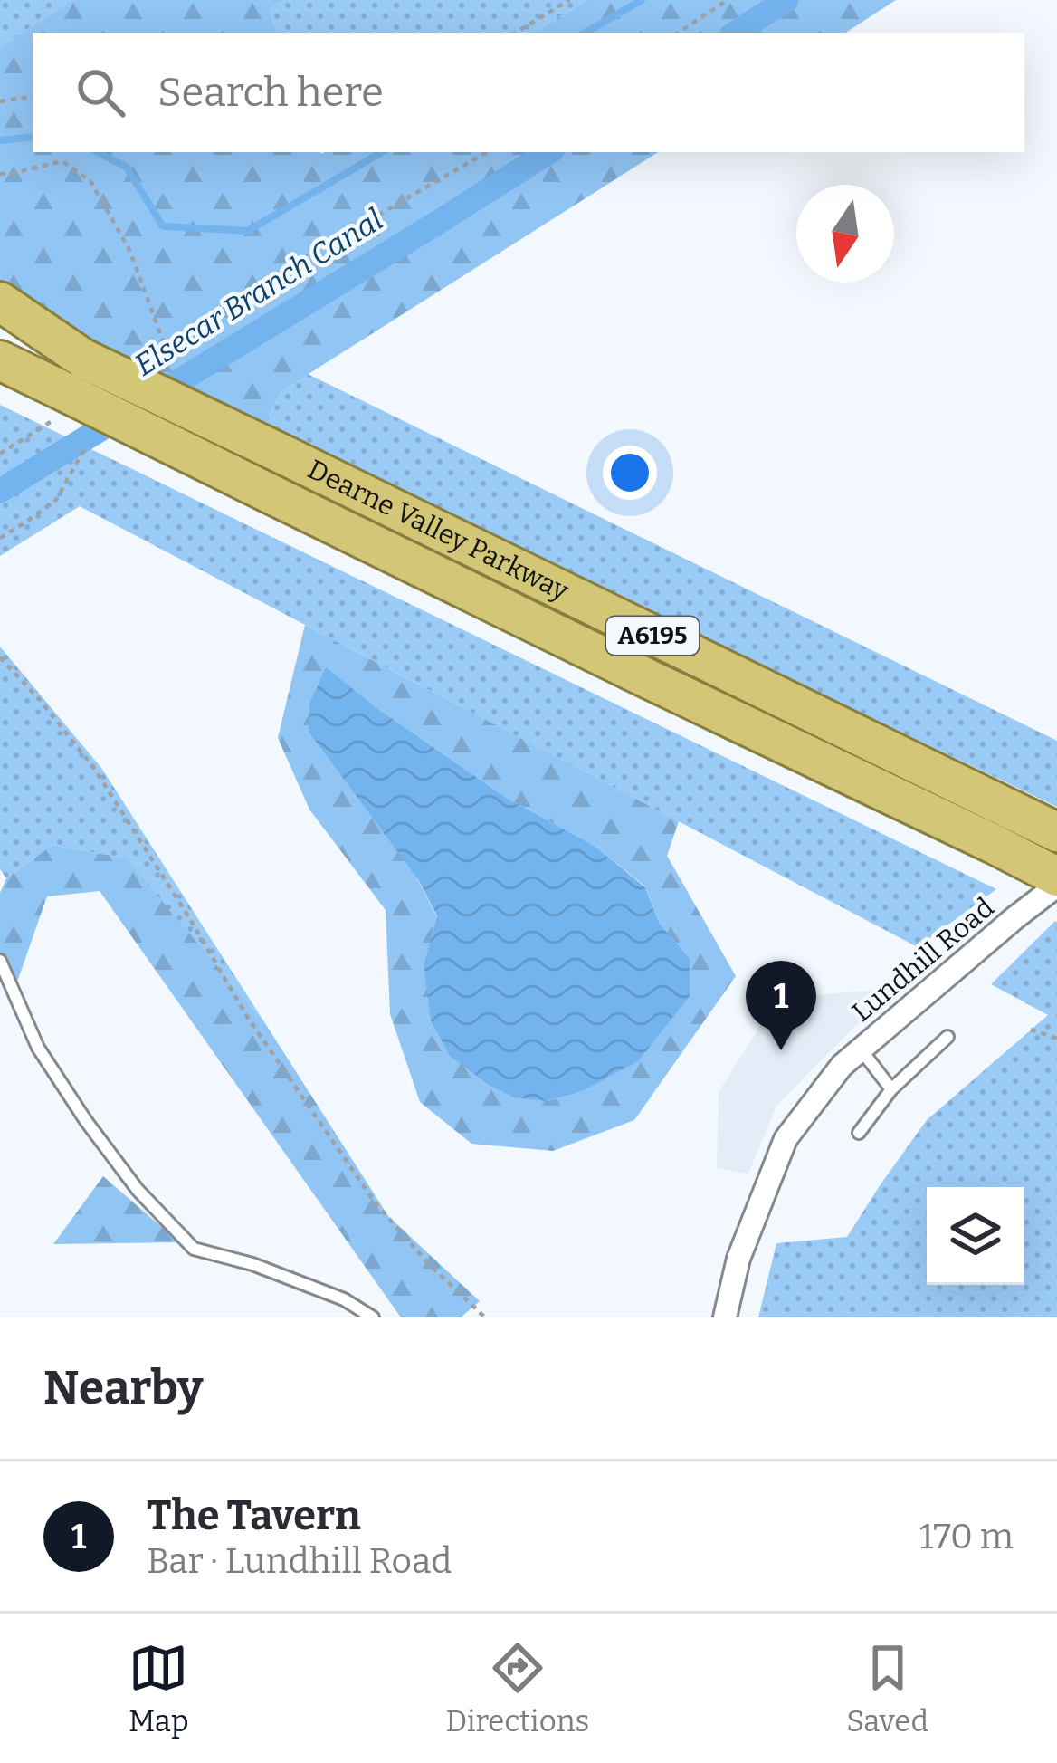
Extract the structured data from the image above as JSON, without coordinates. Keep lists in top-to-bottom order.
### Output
{
  "streets": {
    "highway": ["Dearne Valley Parkway", "A6195"],
    "street": ["Lundhill Road"]
  },
  "water": ["Elsecar Branch Canal"],
  "north": "bottom",
  "page": {
    "search": "Search here",
    "pins": "1",
    "heading": "Nearby",
    "list": [
      {
        "mark": "1",
        "name": "The Tavern",
        "note": "Bar · Lundhill Road",
        "value": "170 m"
      }
    ],
    "nav": ["Map", "Directions", "Saved"]
  }
}
